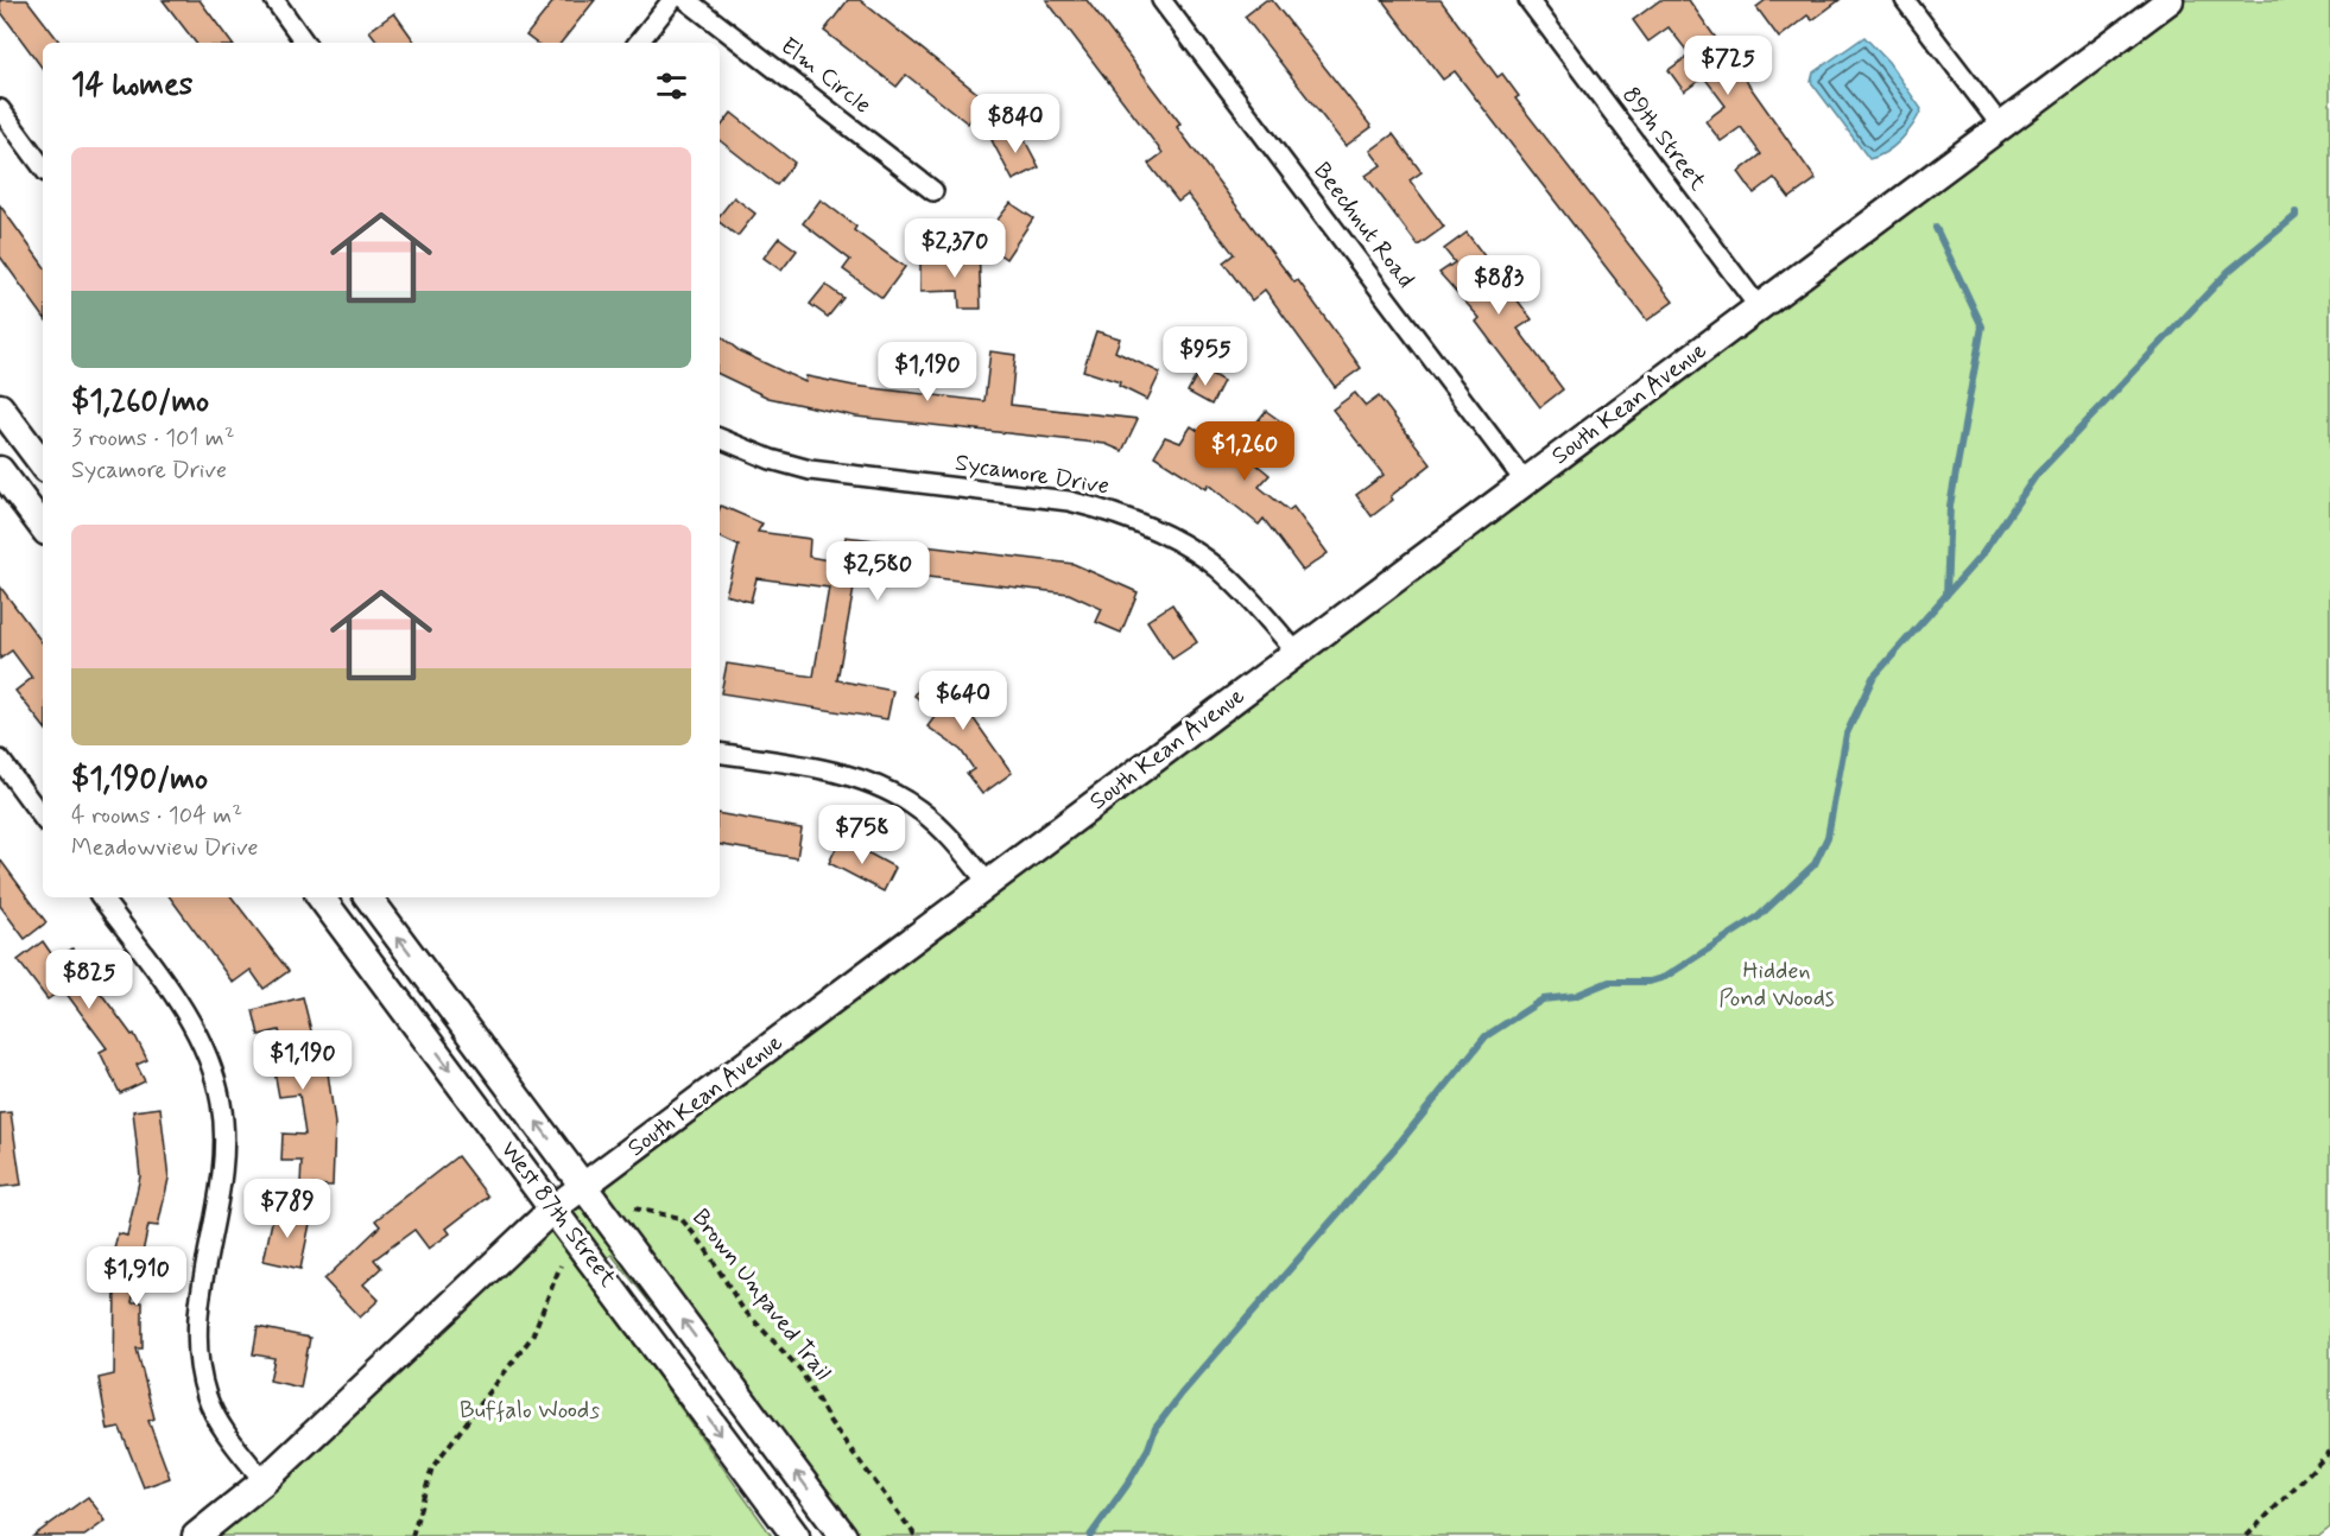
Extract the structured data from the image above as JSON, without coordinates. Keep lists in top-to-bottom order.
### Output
{
  "streets": {
    "street": [
      "Elm Circle",
      "89th Street",
      "Beechnut Road",
      "South Kean Avenue",
      "Sycamore Drive",
      "West 87th Street"
    ],
    "path": ["Brown Unpaved Trail"]
  },
  "crossings": [
    ["89th Street", "South Kean Avenue"],
    ["Beechnut Road", "South Kean Avenue"],
    ["South Kean Avenue", "Sycamore Drive"],
    ["South Kean Avenue", "West 87th Street"]
  ],
  "parks": ["Hidden Pond Woods", "Buffalo Woods"],
  "page": {
    "price": [
      "$725",
      "$840",
      "$2,370",
      "$883",
      "$955",
      "$1,190",
      "$1,260",
      "$2,580",
      "$640",
      "$758",
      "$825",
      "$1,190",
      "$789",
      "$1,910"
    ],
    "heading": "14 homes",
    "list": [
      {
        "name": "$1,260/mo",
        "note": "3 rooms · 101 m² · Sycamore Drive"
      },
      {
        "name": "$1,190/mo",
        "note": "4 rooms · 104 m² · Meadowview Drive"
      }
    ]
  }
}
